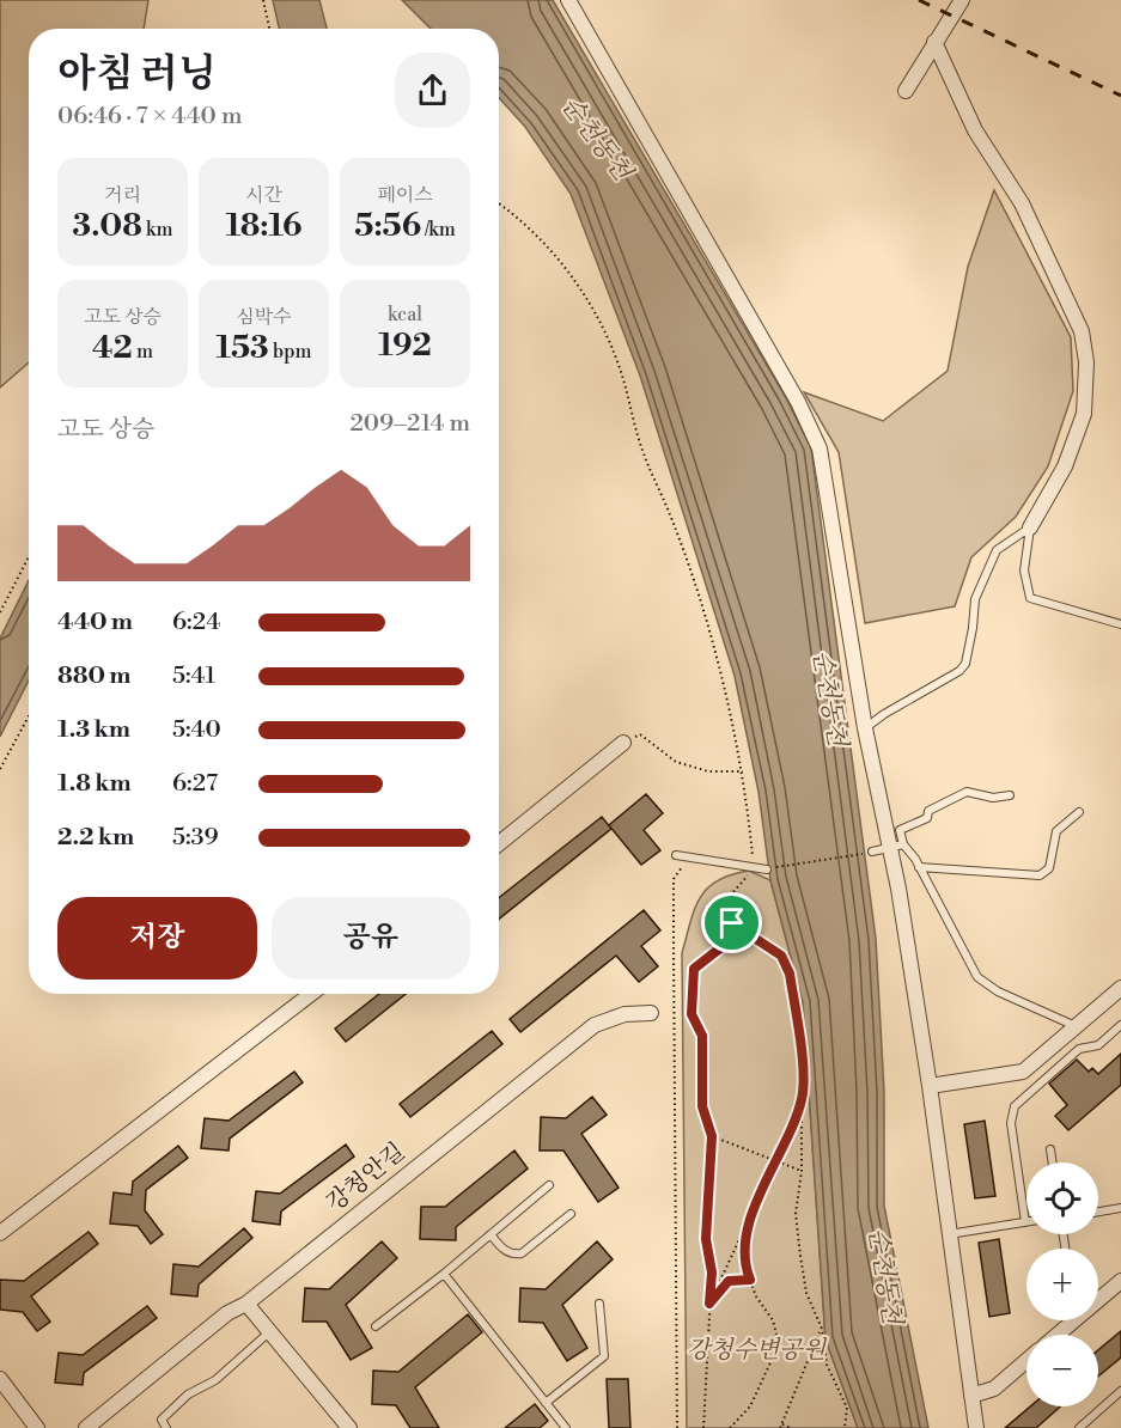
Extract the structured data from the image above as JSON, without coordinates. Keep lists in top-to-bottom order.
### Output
{
  "streets": {
    "street": ["강청안길"]
  },
  "water": ["순천동천"],
  "parks": ["강청수변공원"],
  "page": {
    "heading": ["아침 러닝", "06:46 · 7 × 440 m"],
    "stats": [
      ["거리", "3.08 km"],
      ["시간", "18:16"],
      ["페이스", "5:56 /km"],
      ["고도 상승", "42 m"],
      ["심박수", "153 bpm"],
      ["kcal", "192"]
    ],
    "chart": ["고도 상승", "209–214 m"],
    "list": [
      {
        "name": "440 m",
        "note": "6:24"
      },
      {
        "name": "880 m",
        "note": "5:41"
      },
      {
        "name": "1.3 km",
        "note": "5:40"
      },
      {
        "name": "1.8 km",
        "note": "6:27"
      },
      {
        "name": "2.2 km",
        "note": "5:39"
      }
    ],
    "buttons": ["저장", "공유"],
    "map_buttons": ["+", "−"]
  }
}
